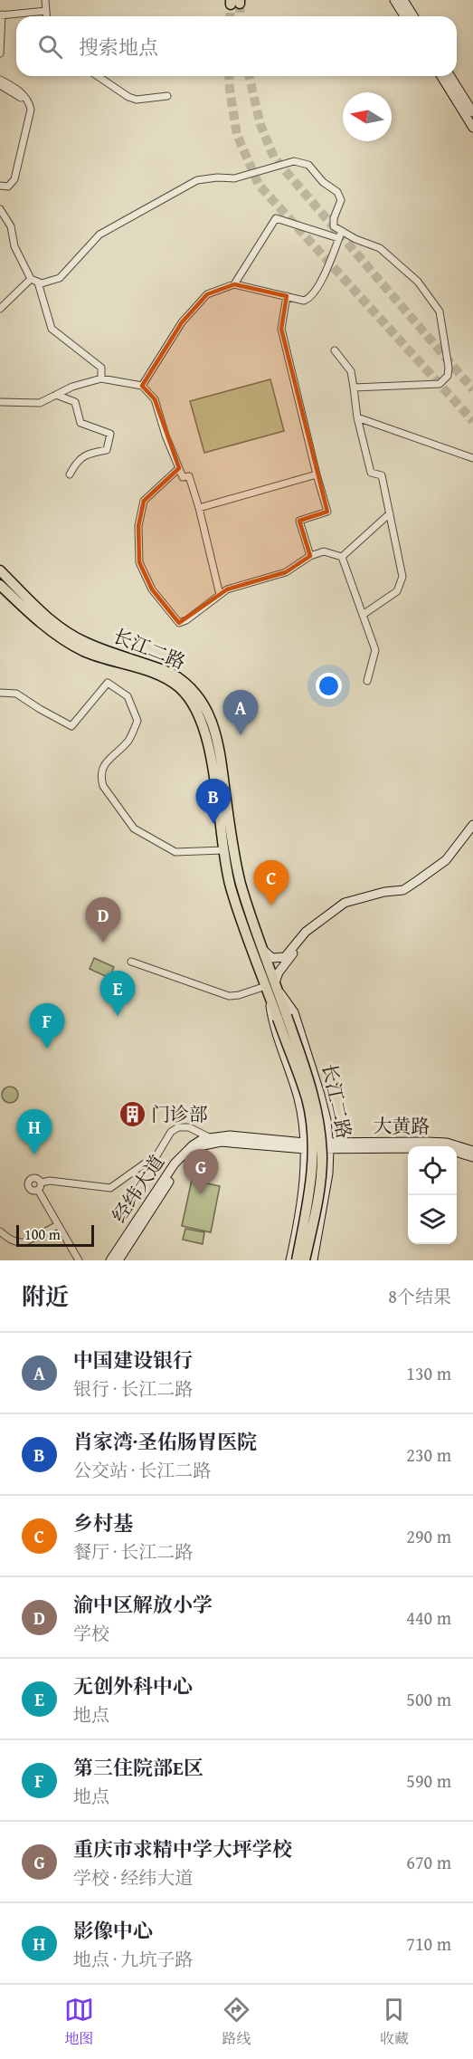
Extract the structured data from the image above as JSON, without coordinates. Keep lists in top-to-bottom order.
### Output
{
  "streets": {
    "main road": ["长江二路", "大黄路", "经纬大道"]
  },
  "crossings": [
    ["长江二路", "大黄路"],
    ["长江二路", "经纬大道"],
    ["大黄路", "经纬大道"]
  ],
  "places": {
    "building": ["门诊部"]
  },
  "scale_bar": "100 m",
  "north": "left",
  "page": {
    "search": "搜索地点",
    "pins": [
      "A",
      "B",
      "C",
      "D",
      "E",
      "F",
      "H",
      "G"
    ],
    "scale": "100 m",
    "heading": ["附近", "8个结果"],
    "list": [
      {
        "mark": "A",
        "name": "中国建设银行",
        "note": "银行 · 长江二路",
        "value": "130 m"
      },
      {
        "mark": "B",
        "name": "肖家湾‧圣佑肠胃医院",
        "note": "公交站 · 长江二路",
        "value": "230 m"
      },
      {
        "mark": "C",
        "name": "乡村基",
        "note": "餐厅 · 长江二路",
        "value": "290 m"
      },
      {
        "mark": "D",
        "name": "渝中区解放小学",
        "note": "学校",
        "value": "440 m"
      },
      {
        "mark": "E",
        "name": "无创外科中心",
        "note": "地点",
        "value": "500 m"
      },
      {
        "mark": "F",
        "name": "第三住院部E区",
        "note": "地点",
        "value": "590 m"
      },
      {
        "mark": "G",
        "name": "重庆市求精中学大坪学校",
        "note": "学校 · 经纬大道",
        "value": "670 m"
      },
      {
        "mark": "H",
        "name": "影像中心",
        "note": "地点 · 九坑子路",
        "value": "710 m"
      }
    ],
    "nav": ["地图", "路线", "收藏"]
  }
}
